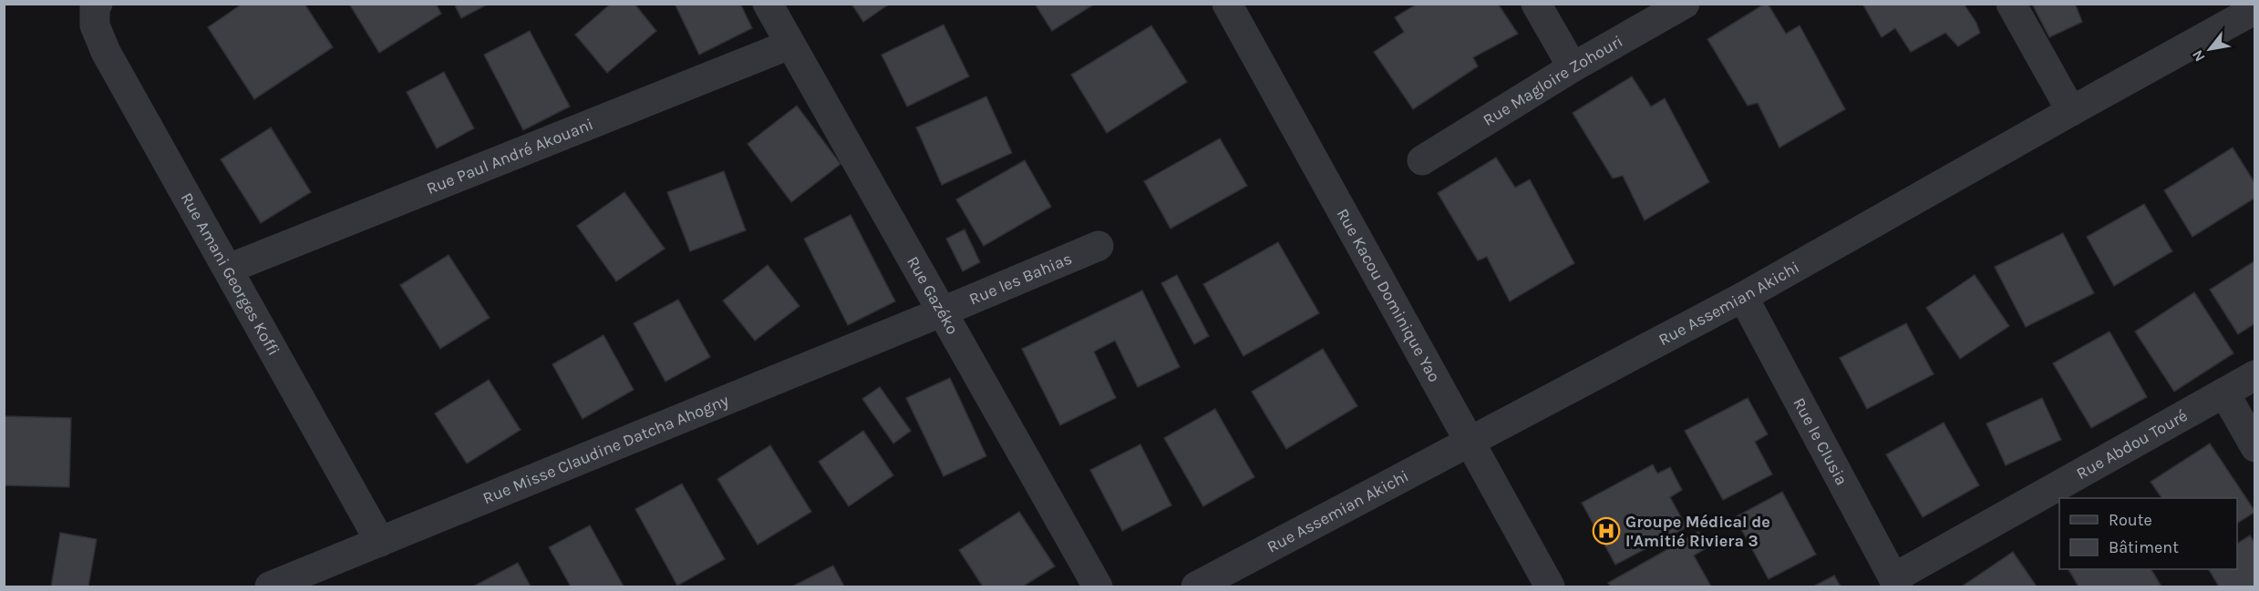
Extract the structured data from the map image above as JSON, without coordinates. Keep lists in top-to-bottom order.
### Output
{
  "streets": {
    "street": [
      "Rue Magloire Zohouri",
      "Rue Paul André Akouani",
      "Rue Amani Georges Koffi",
      "Rue les Bahias",
      "Rue Gazéko",
      "Rue Kacou Dominique Yao",
      "Rue Assemian Akichi",
      "Rue le Clusia",
      "Rue Abdou Touré",
      "Rue Misse Claudine Datcha Ahogny"
    ]
  },
  "crossings": [
    ["Rue Paul André Akouani", "Rue Amani Georges Koffi"],
    ["Rue Paul André Akouani", "Rue Gazéko"],
    ["Rue Amani Georges Koffi", "Rue Misse Claudine Datcha Ahogny"],
    ["Rue les Bahias", "Rue Gazéko"],
    ["Rue les Bahias", "Rue Misse Claudine Datcha Ahogny"],
    ["Rue Gazéko", "Rue Misse Claudine Datcha Ahogny"],
    ["Rue Kacou Dominique Yao", "Rue Assemian Akichi"],
    ["Rue Assemian Akichi", "Rue le Clusia"],
    ["Rue le Clusia", "Rue Abdou Touré"]
  ],
  "places": {
    "hospital": ["Groupe Médical de l'Amitié Riviera 3"]
  },
  "legend": ["Route", "Bâtiment"],
  "north": "bottom left"
}
